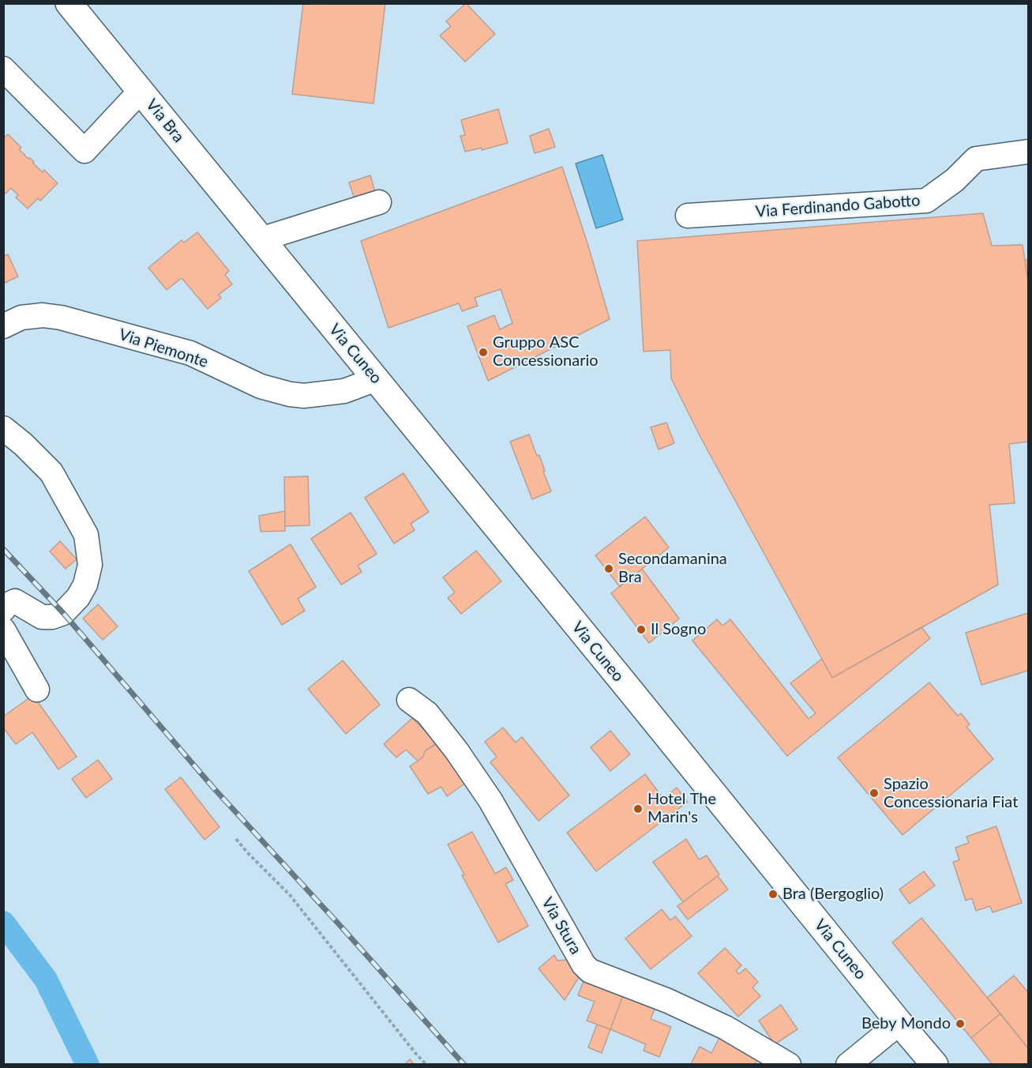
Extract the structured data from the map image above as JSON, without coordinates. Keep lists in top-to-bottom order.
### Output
{
  "streets": {
    "main road": ["Via Bra", "Via Cuneo"],
    "street": ["Via Ferdinando Gabotto", "Via Piemonte", "Via Stura"]
  },
  "crossings": [
    ["Via Bra", "Via Cuneo"],
    ["Via Piemonte", "Via Cuneo"]
  ],
  "places": [
    "Gruppo ASC Concessionario",
    "Secondamanina Bra",
    "Il Sogno",
    "Spazio Concessionaria Fiat",
    "Hotel The Marin's",
    "Bra (Bergoglio)",
    "Beby Mondo"
  ]
}
